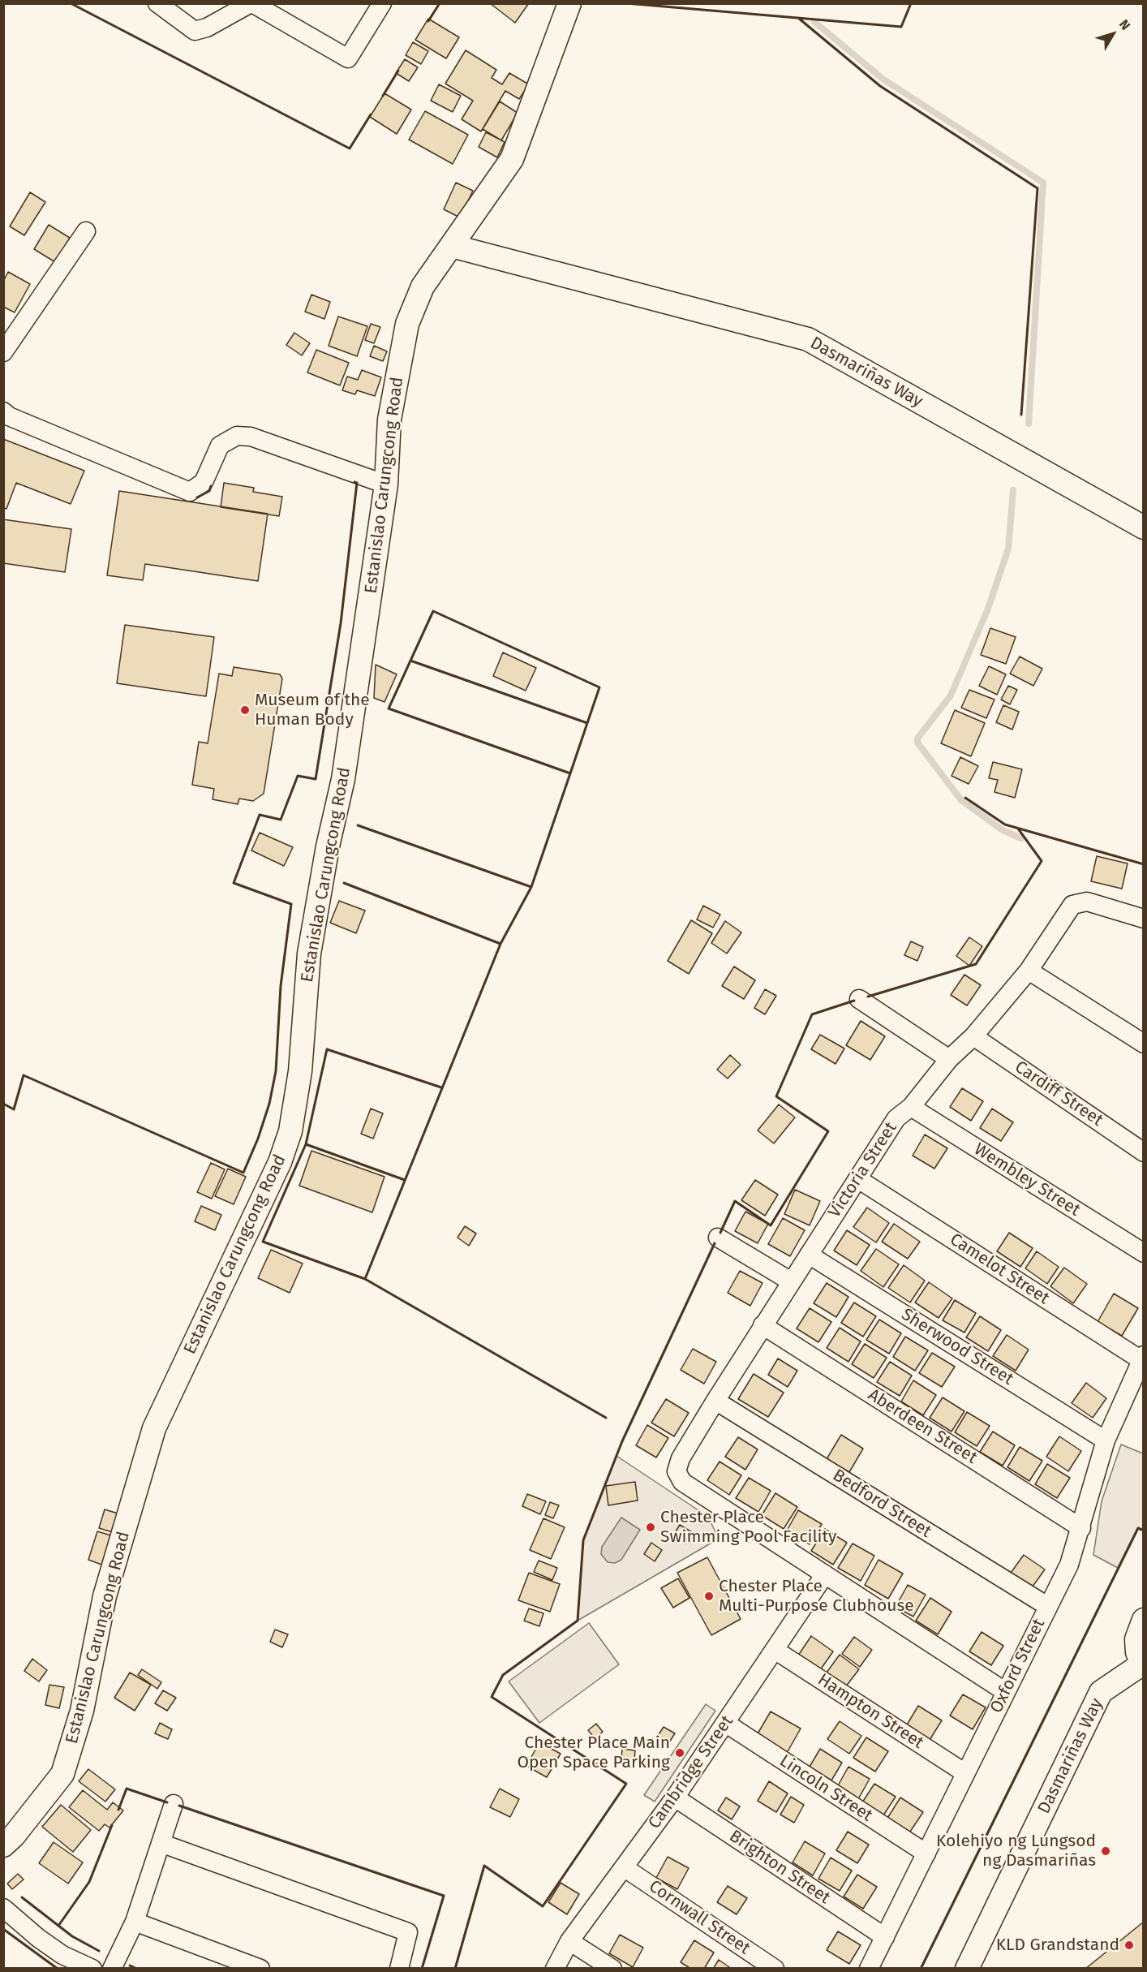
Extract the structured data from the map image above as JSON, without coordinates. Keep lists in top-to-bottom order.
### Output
{
  "streets": {
    "street": [
      "Dasmariñas Way",
      "Estanislao Carungcong Road",
      "Cardiff Street",
      "Victoria Street",
      "Wembley Street",
      "Camelot Street",
      "Sherwood Street",
      "Aberdeen Street",
      "Bedford Street",
      "Oxford Street",
      "Hampton Street",
      "Cambridge Street",
      "Lincoln Street",
      "Brighton Street",
      "Cornwall Street"
    ]
  },
  "crossings": [
    ["Dasmariñas Way", "Estanislao Carungcong Road"],
    ["Cardiff Street", "Victoria Street"],
    ["Victoria Street", "Wembley Street"],
    ["Victoria Street", "Camelot Street"],
    ["Victoria Street", "Sherwood Street"],
    ["Victoria Street", "Aberdeen Street"],
    ["Victoria Street", "Bedford Street"],
    ["Victoria Street", "Cambridge Street"],
    ["Camelot Street", "Oxford Street"],
    ["Sherwood Street", "Oxford Street"],
    ["Aberdeen Street", "Oxford Street"],
    ["Bedford Street", "Oxford Street"],
    ["Oxford Street", "Hampton Street"],
    ["Oxford Street", "Lincoln Street"],
    ["Oxford Street", "Brighton Street"],
    ["Hampton Street", "Cambridge Street"],
    ["Cambridge Street", "Lincoln Street"],
    ["Cambridge Street", "Brighton Street"],
    ["Cambridge Street", "Cornwall Street"]
  ],
  "places": [
    "Museum of the Human Body",
    "Chester Place Swimming Pool Facility",
    "Chester Place Multi-Purpose Clubhouse",
    "Chester Place Main Open Space Parking",
    "Kolehiyo ng Lungsod ng Dasmariñas",
    "KLD Grandstand"
  ],
  "north": "top right"
}
